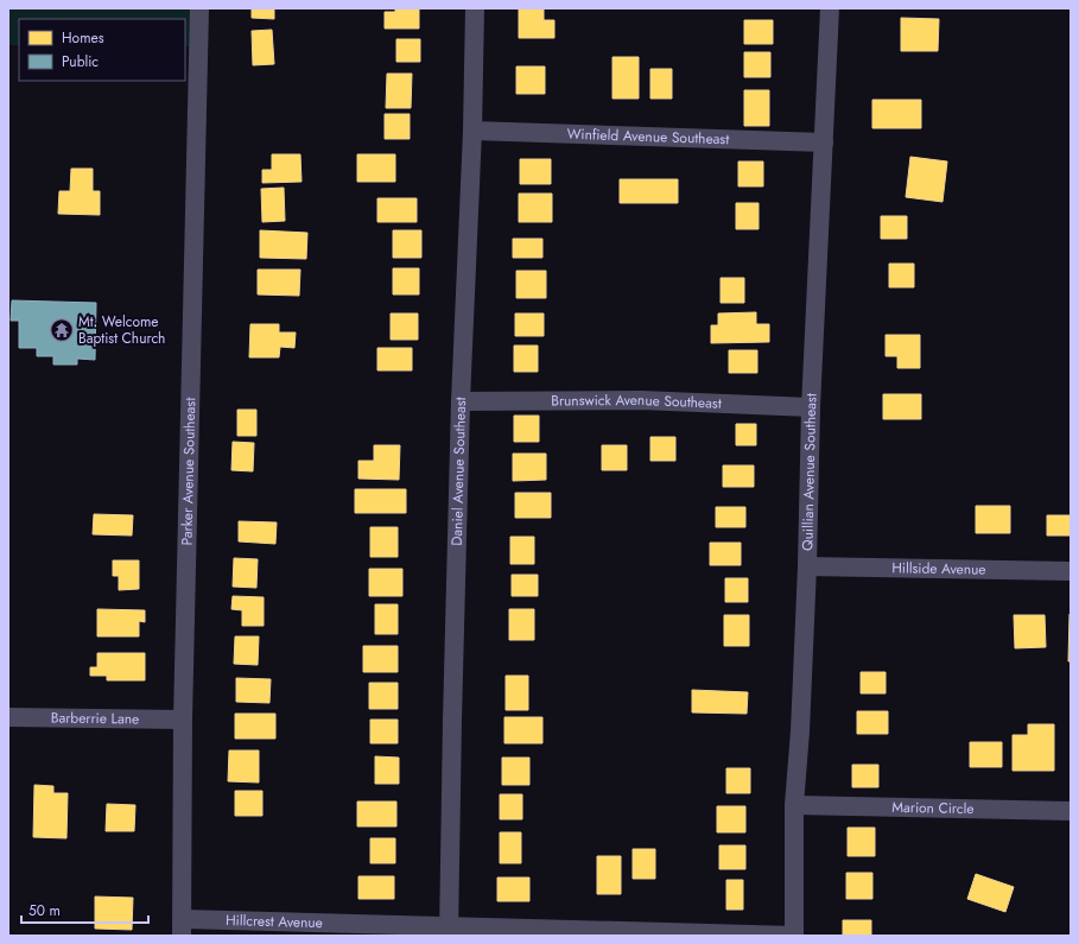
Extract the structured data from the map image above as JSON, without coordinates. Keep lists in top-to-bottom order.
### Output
{
  "streets": {
    "street": [
      "Winfield Avenue Southeast",
      "Brunswick Avenue Southeast",
      "Parker Avenue Southeast",
      "Daniel Avenue Southeast",
      "Quillian Avenue Southeast",
      "Hillside Avenue",
      "Barberrie Lane",
      "Marion Circle",
      "Hillcrest Avenue"
    ]
  },
  "crossings": [
    ["Winfield Avenue Southeast", "Daniel Avenue Southeast"],
    ["Winfield Avenue Southeast", "Quillian Avenue Southeast"],
    ["Brunswick Avenue Southeast", "Daniel Avenue Southeast"],
    ["Brunswick Avenue Southeast", "Quillian Avenue Southeast"],
    ["Parker Avenue Southeast", "Barberrie Lane"],
    ["Parker Avenue Southeast", "Hillcrest Avenue"],
    ["Daniel Avenue Southeast", "Hillcrest Avenue"],
    ["Quillian Avenue Southeast", "Hillside Avenue"],
    ["Quillian Avenue Southeast", "Marion Circle"],
    ["Quillian Avenue Southeast", "Hillcrest Avenue"]
  ],
  "places": {
    "temple": ["Mt. Welcome Baptist Church"]
  },
  "legend": ["Homes", "Public"],
  "scale_bar": "50 m"
}
